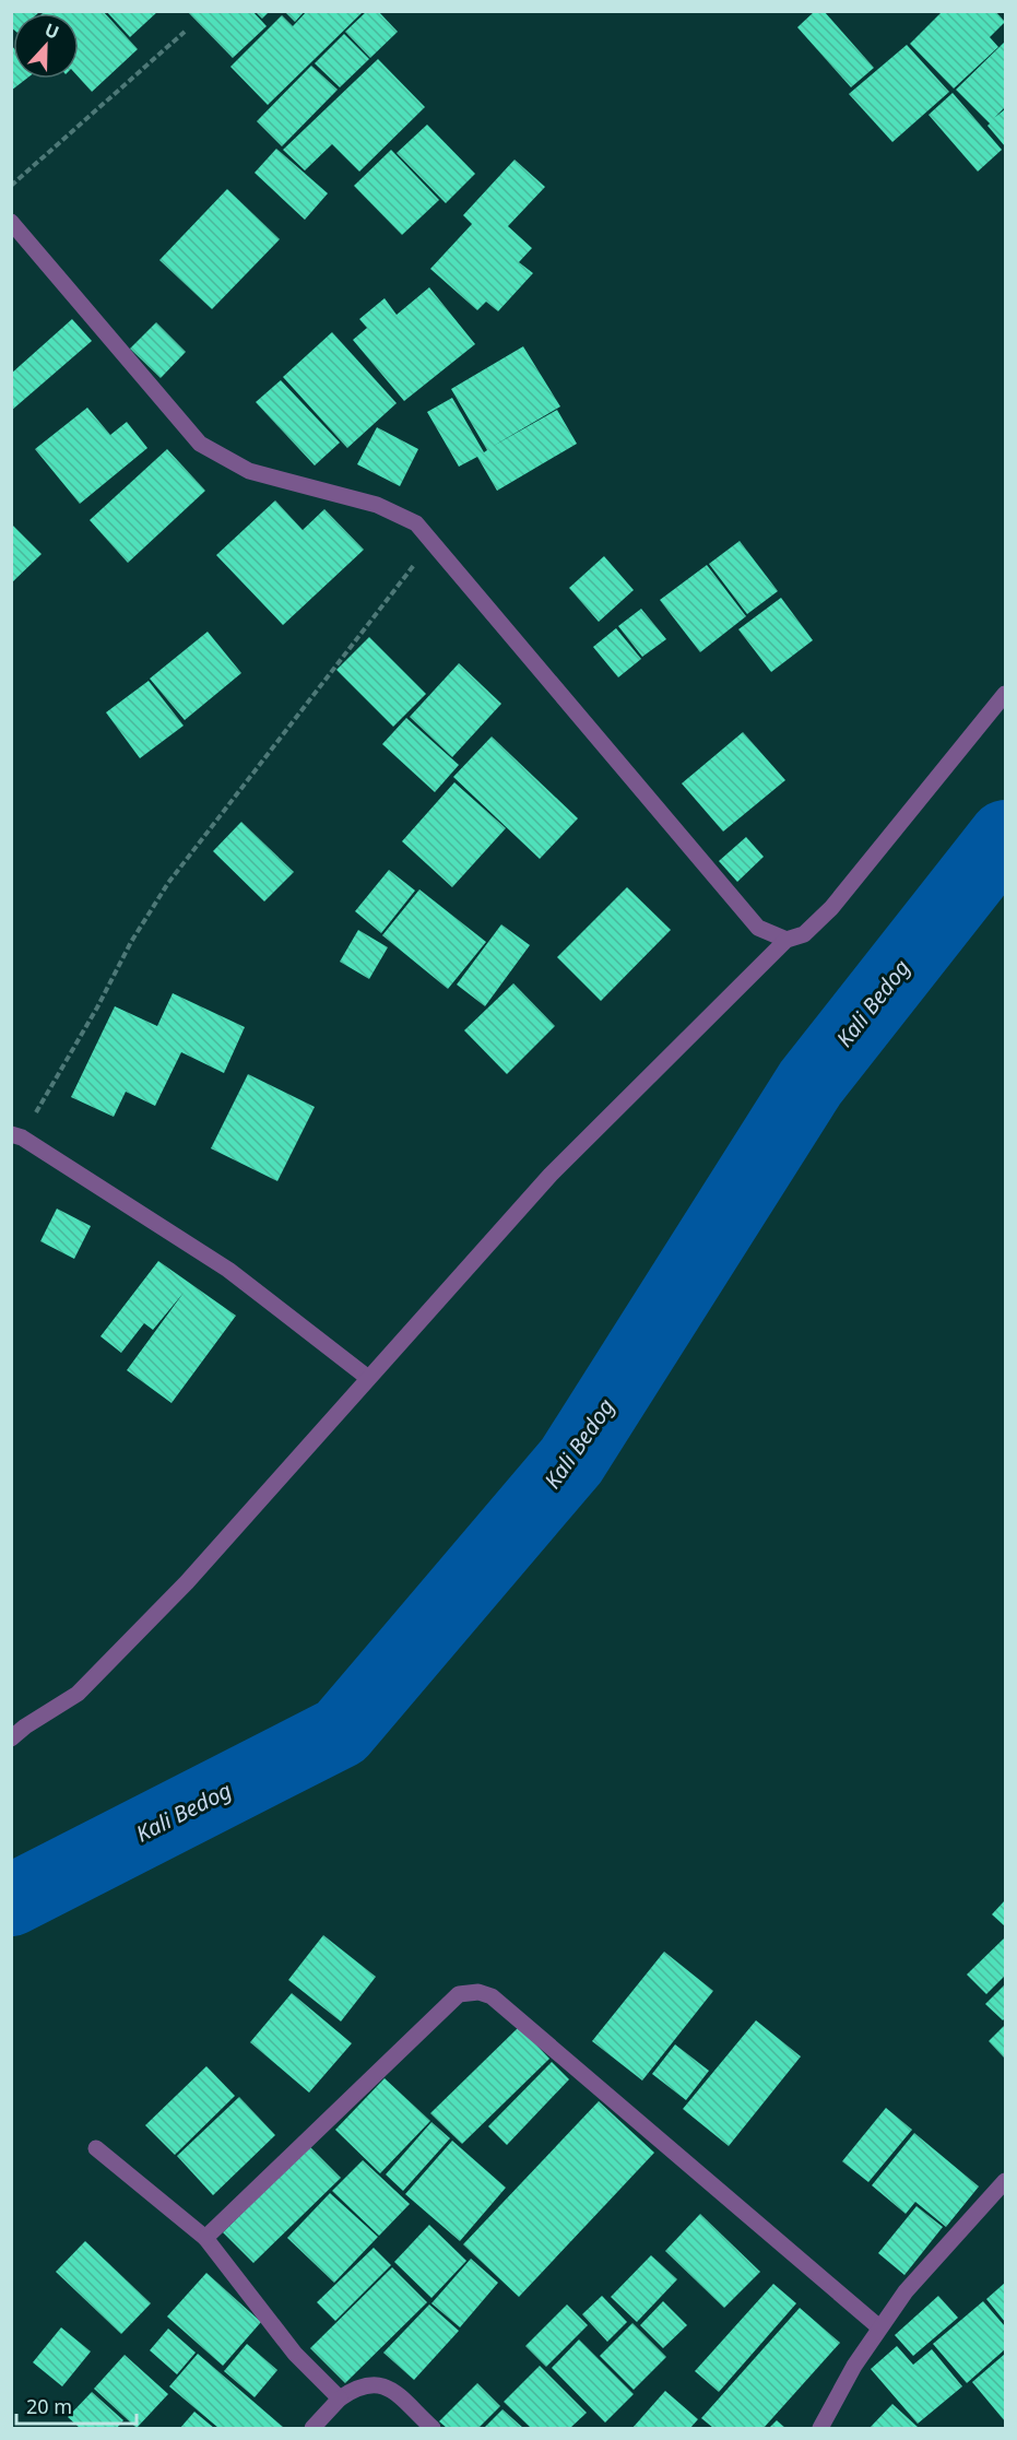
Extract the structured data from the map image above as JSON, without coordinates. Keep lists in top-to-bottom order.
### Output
{
  "water": ["Kali Bedog"],
  "scale_bar": "20 m",
  "north": "top"
}
